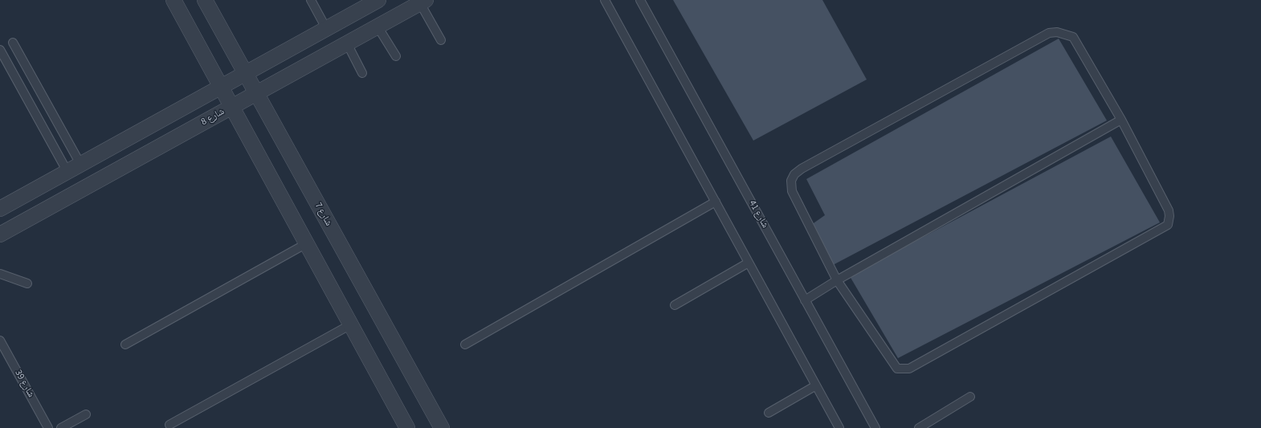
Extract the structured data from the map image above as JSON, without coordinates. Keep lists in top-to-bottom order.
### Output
{
  "streets": {
    "street": ["شارع 8", "شارع 7"],
    "lane": ["شارع 41", "شارع 39"]
  },
  "crossings": [
    ["شارع 8", "شارع 7"]
  ]
}
